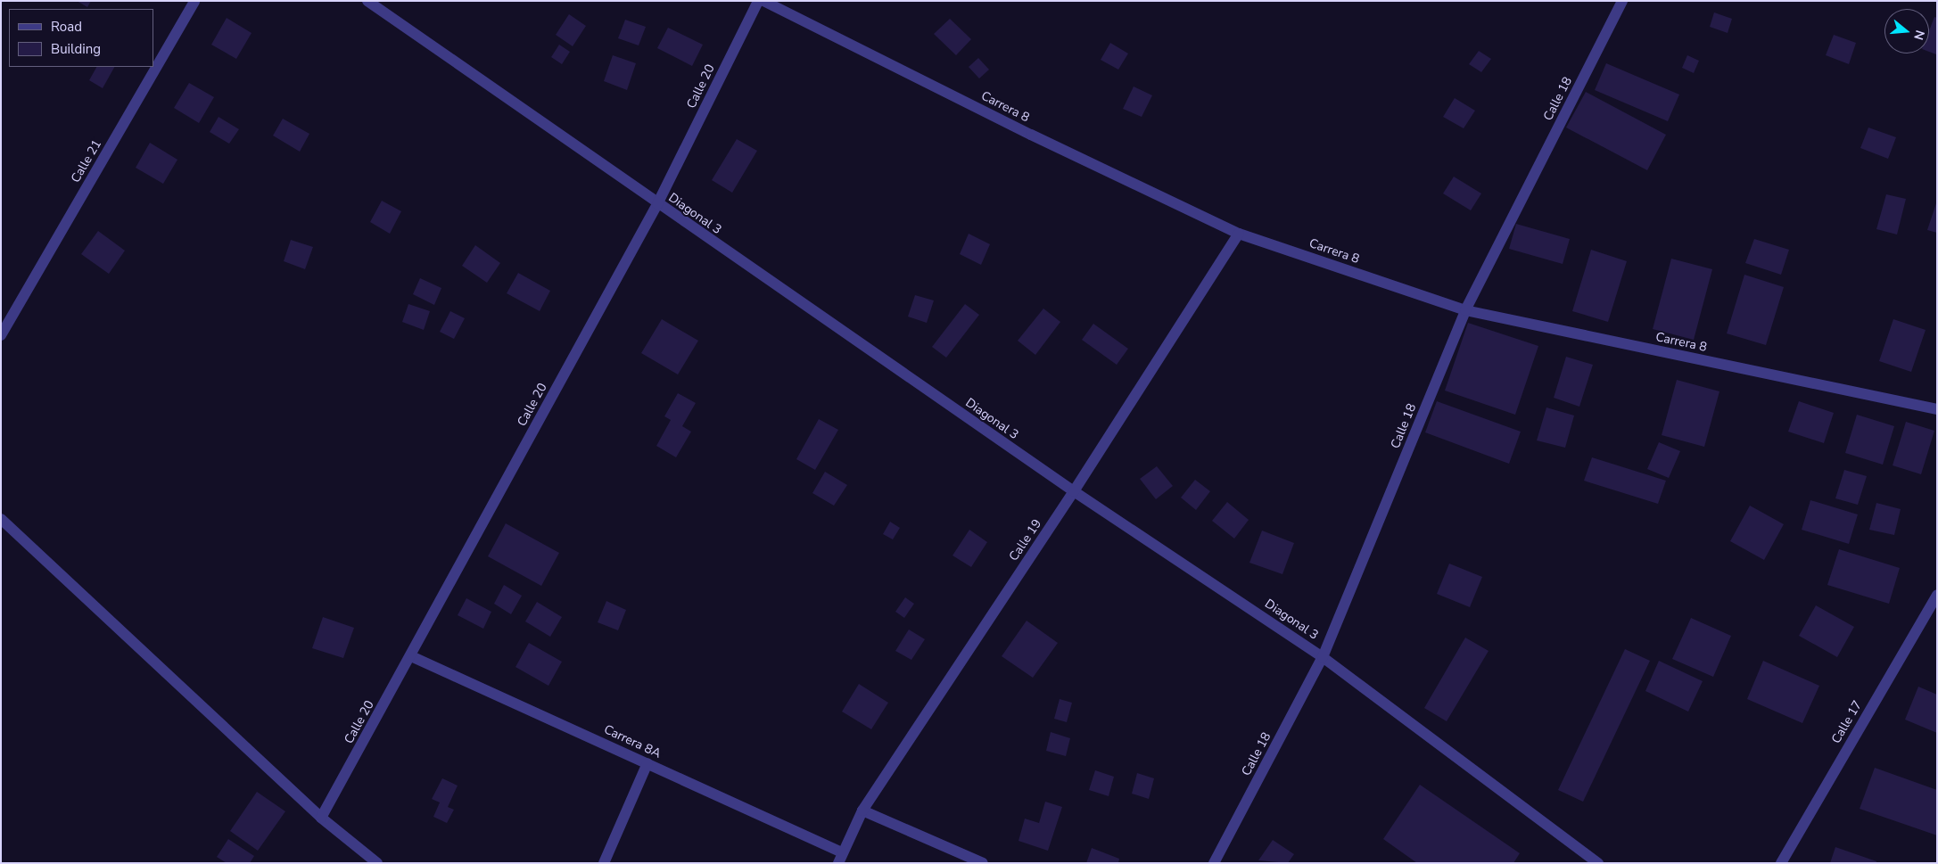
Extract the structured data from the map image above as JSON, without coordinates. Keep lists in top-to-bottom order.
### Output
{
  "streets": {
    "street": [
      "Calle 20",
      "Calle 18",
      "Carrera 8",
      "Calle 21",
      "Diagonal 3",
      "Calle 19",
      "Calle 17",
      "Carrera 8A"
    ]
  },
  "crossings": [
    ["Calle 20", "Diagonal 3"],
    ["Calle 20", "Carrera 8A"],
    ["Calle 18", "Carrera 8"],
    ["Calle 18", "Diagonal 3"],
    ["Carrera 8", "Calle 19"],
    ["Diagonal 3", "Calle 19"],
    ["Calle 19", "Carrera 8A"]
  ],
  "legend": ["Road", "Building"],
  "north": "right"
}
